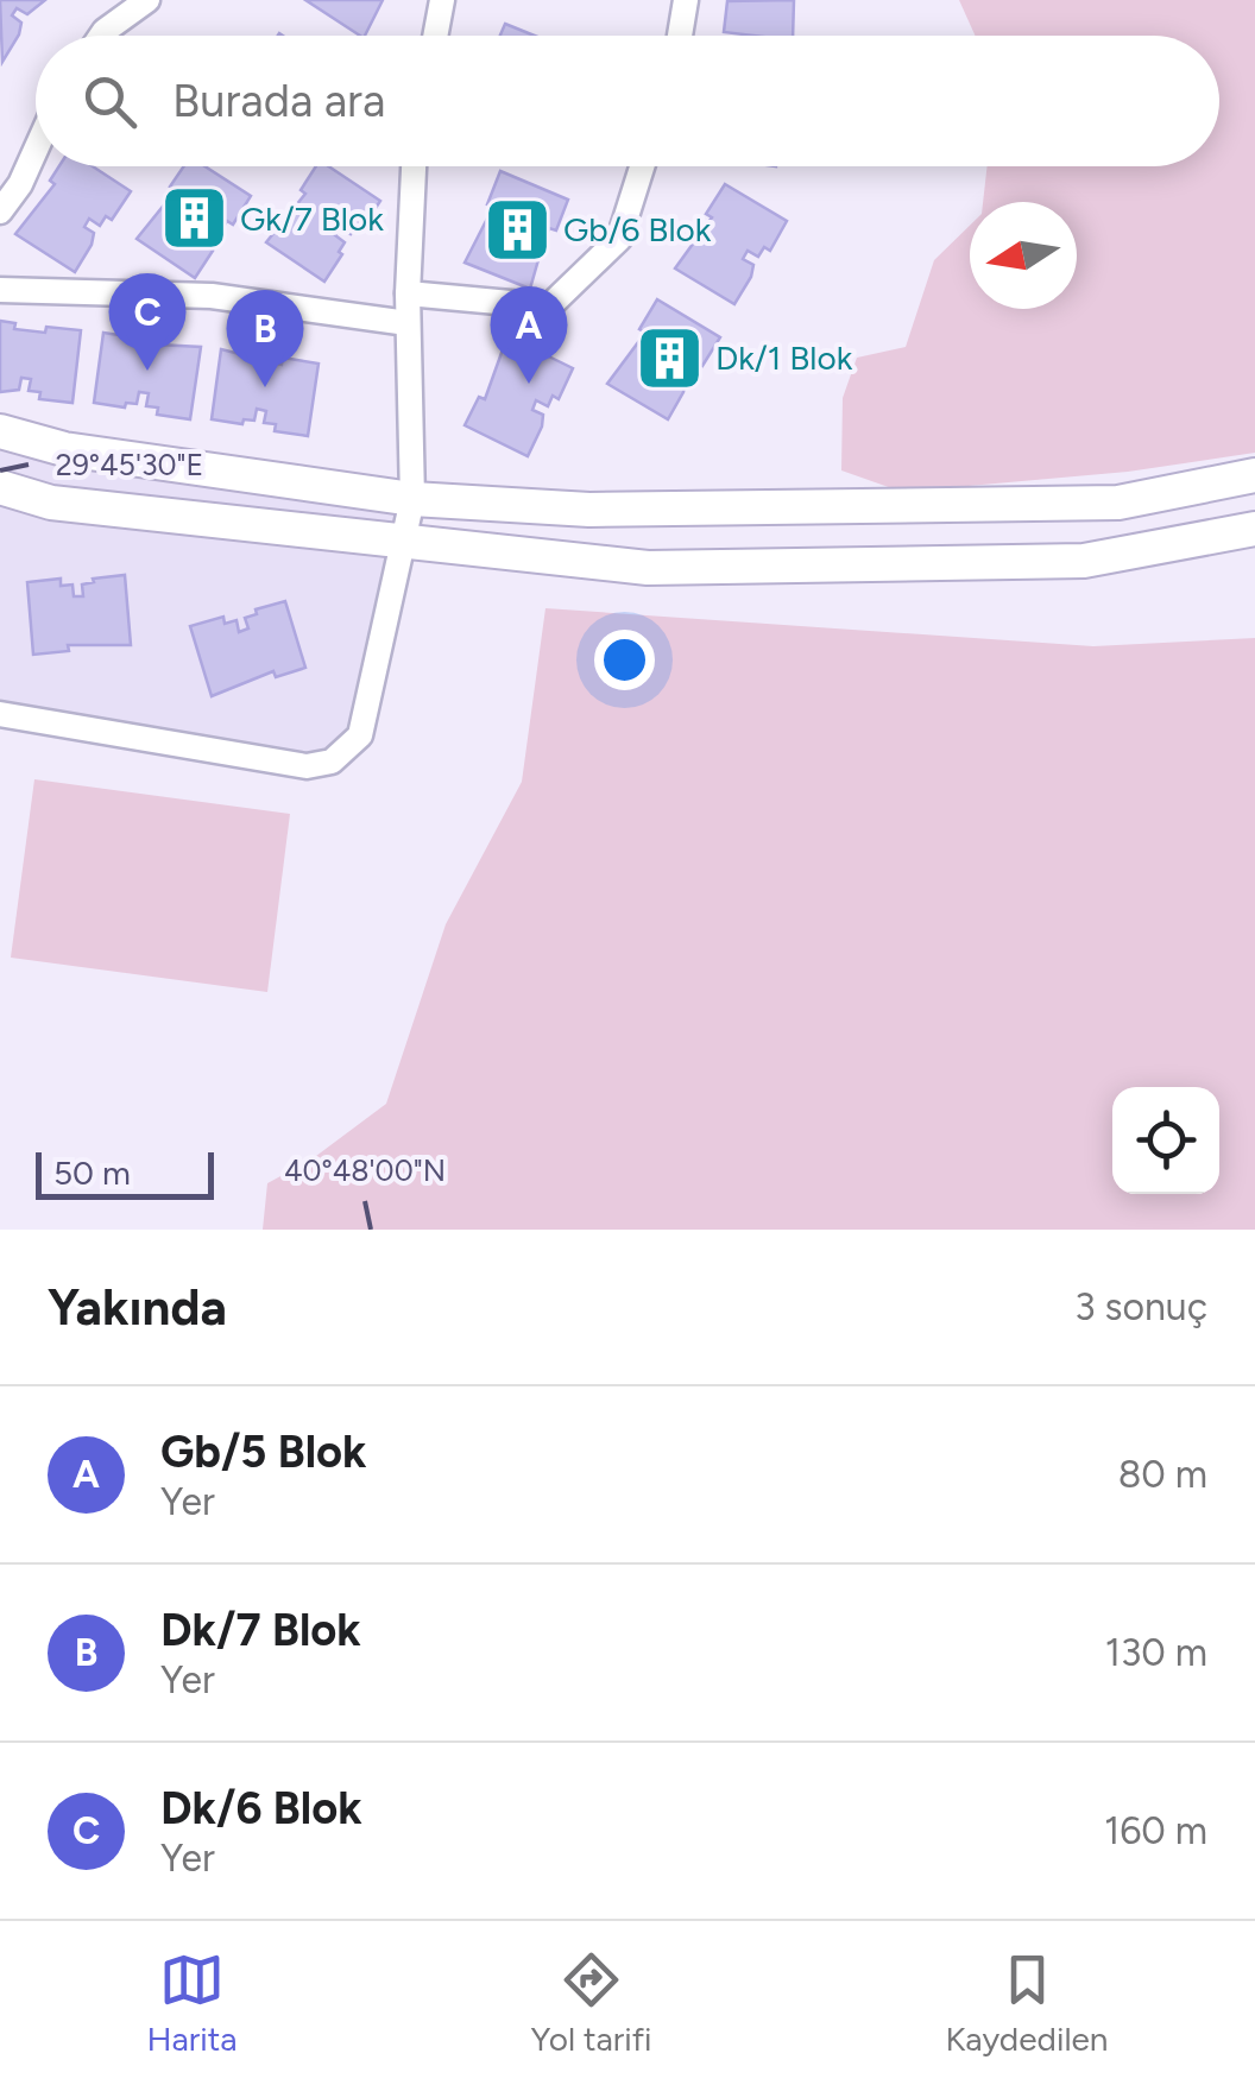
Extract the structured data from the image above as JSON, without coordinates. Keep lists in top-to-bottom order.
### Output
{
  "places": {
    "building": ["Gk/7 Blok", "Gb/6 Blok", "Dk/1 Blok"]
  },
  "scale_bar": "50 m",
  "north": "left",
  "page": {
    "search": "Burada ara",
    "pins": ["C", "A", "B"],
    "scale": "50 m",
    "heading": ["Yakında", "3 sonuç"],
    "list": [
      {
        "mark": "A",
        "name": "Gb/5 Blok",
        "note": "Yer",
        "value": "80 m"
      },
      {
        "mark": "B",
        "name": "Dk/7 Blok",
        "note": "Yer",
        "value": "130 m"
      },
      {
        "mark": "C",
        "name": "Dk/6 Blok",
        "note": "Yer",
        "value": "160 m"
      }
    ],
    "nav": ["Harita", "Yol tarifi", "Kaydedilen"]
  },
  "coordinates": ["29°45'30\"E", "40°48'00\"N"]
}
